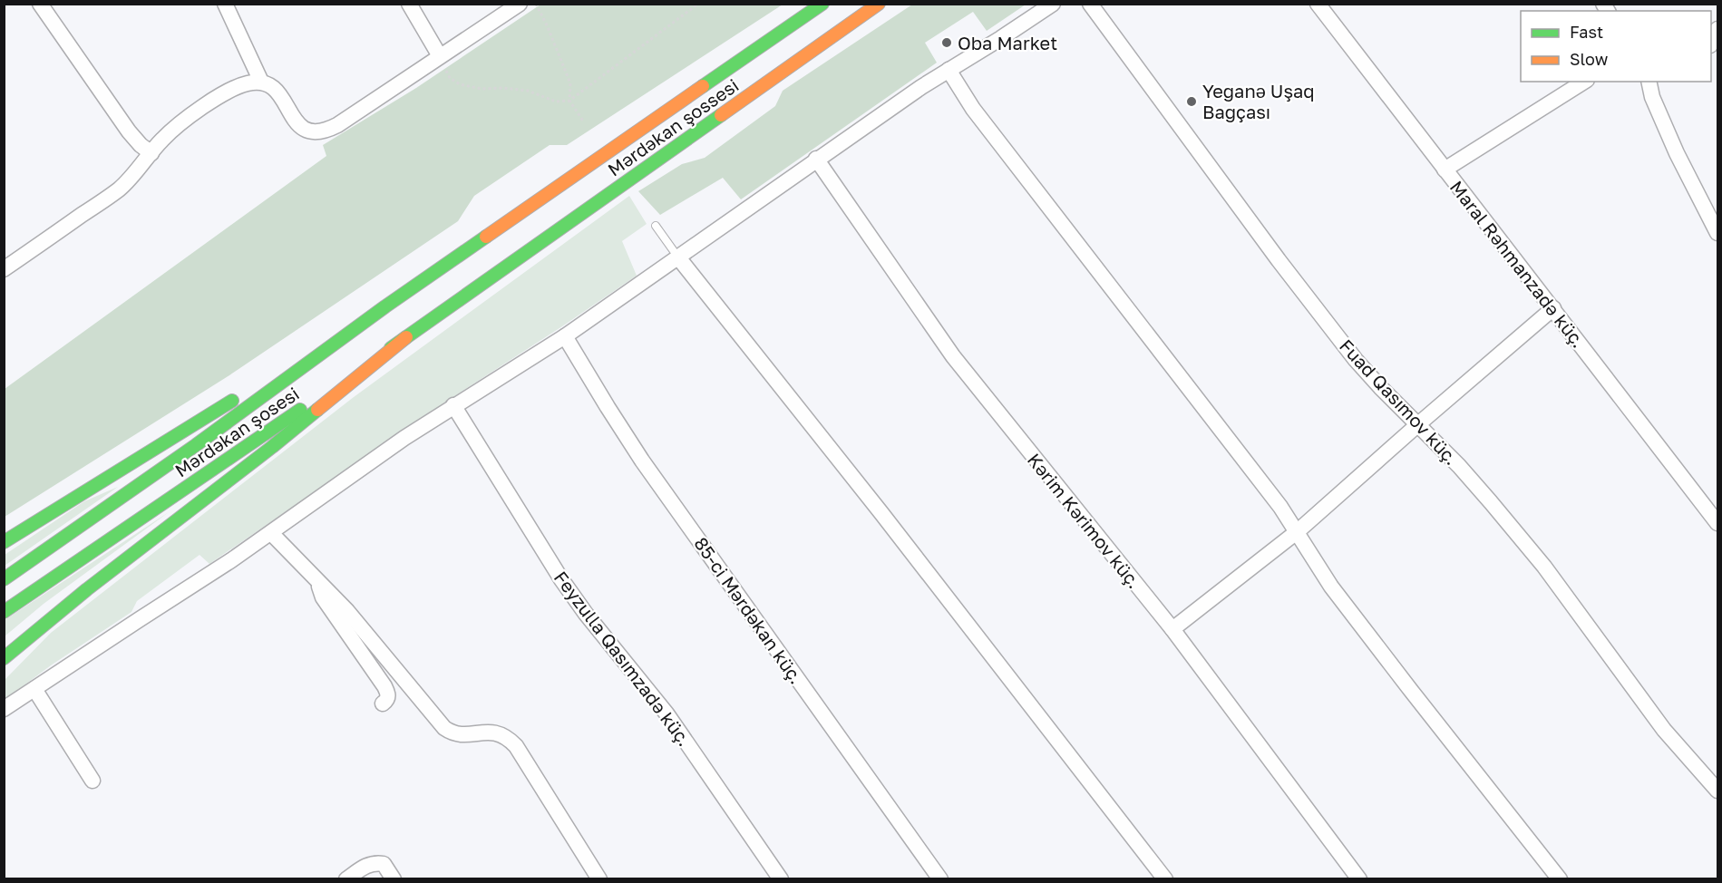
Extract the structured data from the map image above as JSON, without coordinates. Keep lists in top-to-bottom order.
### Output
{
  "streets": {
    "main road": ["Mərdəkan şossesi", "Mərdəkan şosesi"],
    "street": [
      "Maral Rəhmanzadə küç.",
      "Fuad Qasımov küç.",
      "Kərim Kərimov küç.",
      "85-ci Mərdəkan küç.",
      "Feyzulla Qasımzadə küç."
    ]
  },
  "crossings": [
    ["Mərdəkan şossesi", "Mərdəkan şosesi"]
  ],
  "places": ["Oba Market", "Yeganə Uşaq Bağçası"],
  "legend": ["Fast", "Slow"]
}
